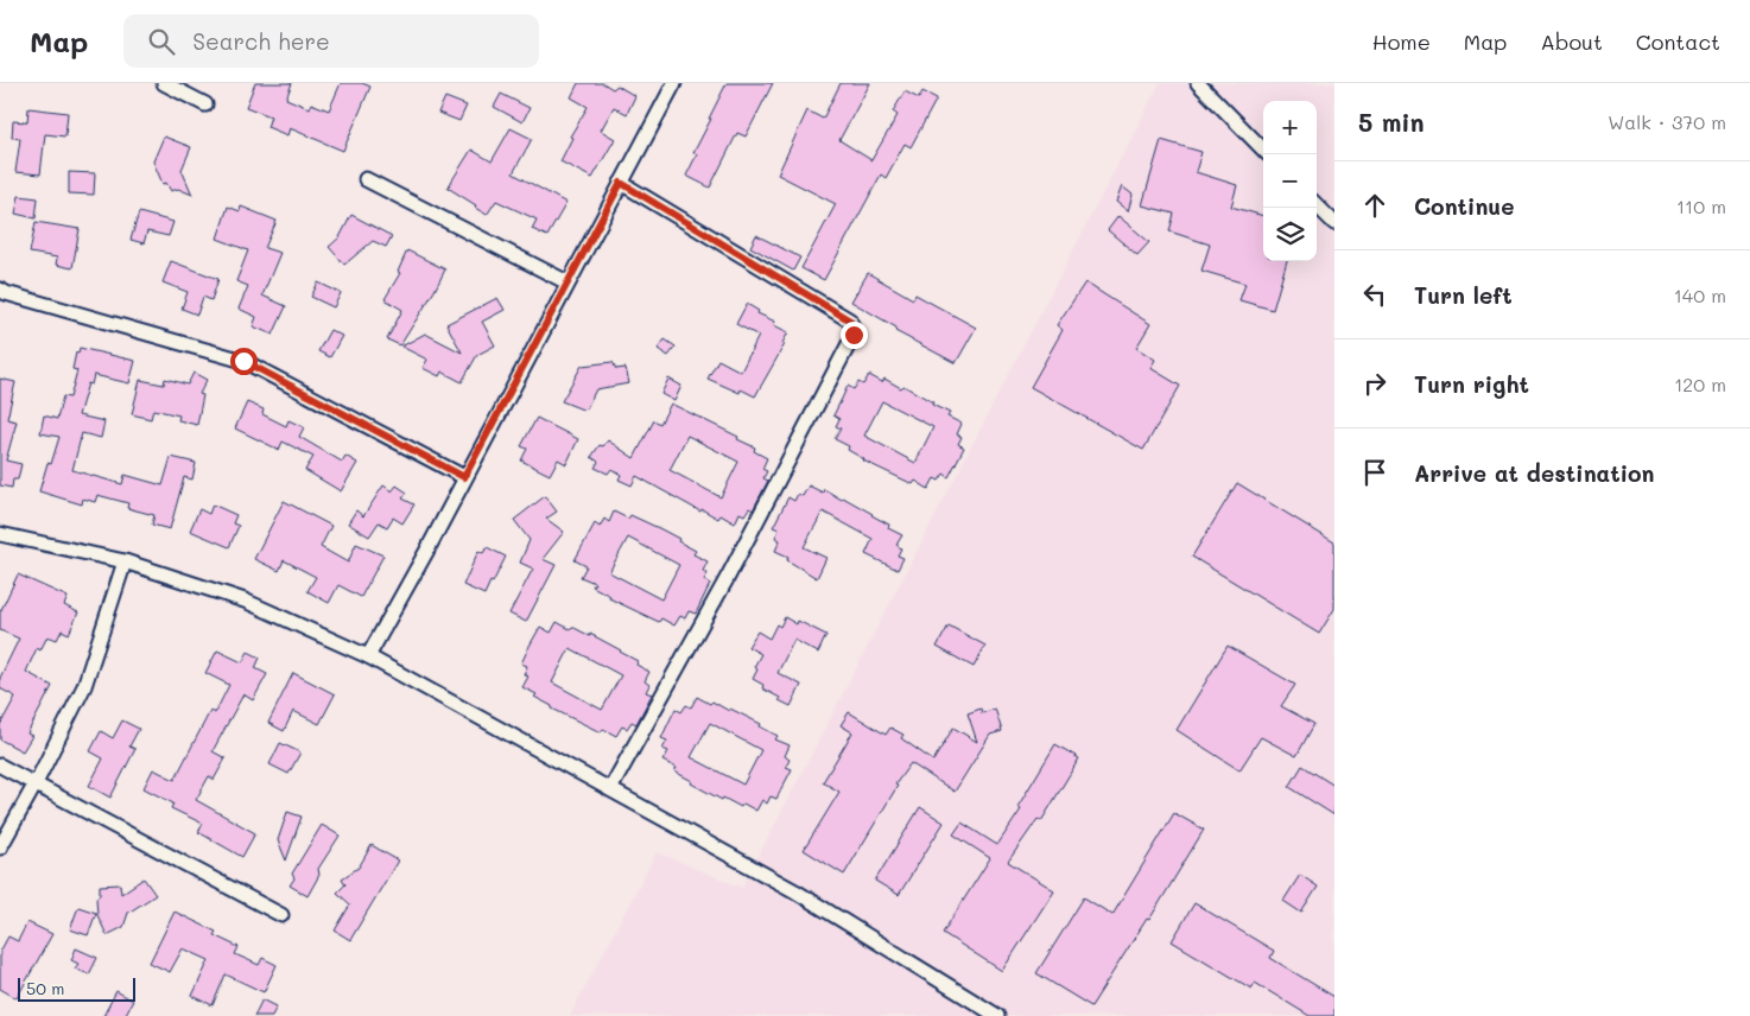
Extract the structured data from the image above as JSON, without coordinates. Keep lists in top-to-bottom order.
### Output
{
  "scale_bar": "50 m",
  "page": {
    "header": "Map",
    "search": "Search here",
    "nav": [
      "Home",
      "Map",
      "About",
      "Contact"
    ],
    "heading": ["5 min", "Walk · 370 m"],
    "map_buttons": ["+", "−"],
    "list": [
      ["Continue", "110 m"],
      ["Turn left", "140 m"],
      ["Turn right", "120 m"],
      "Arrive at destination"
    ],
    "scale": "50 m"
  }
}
